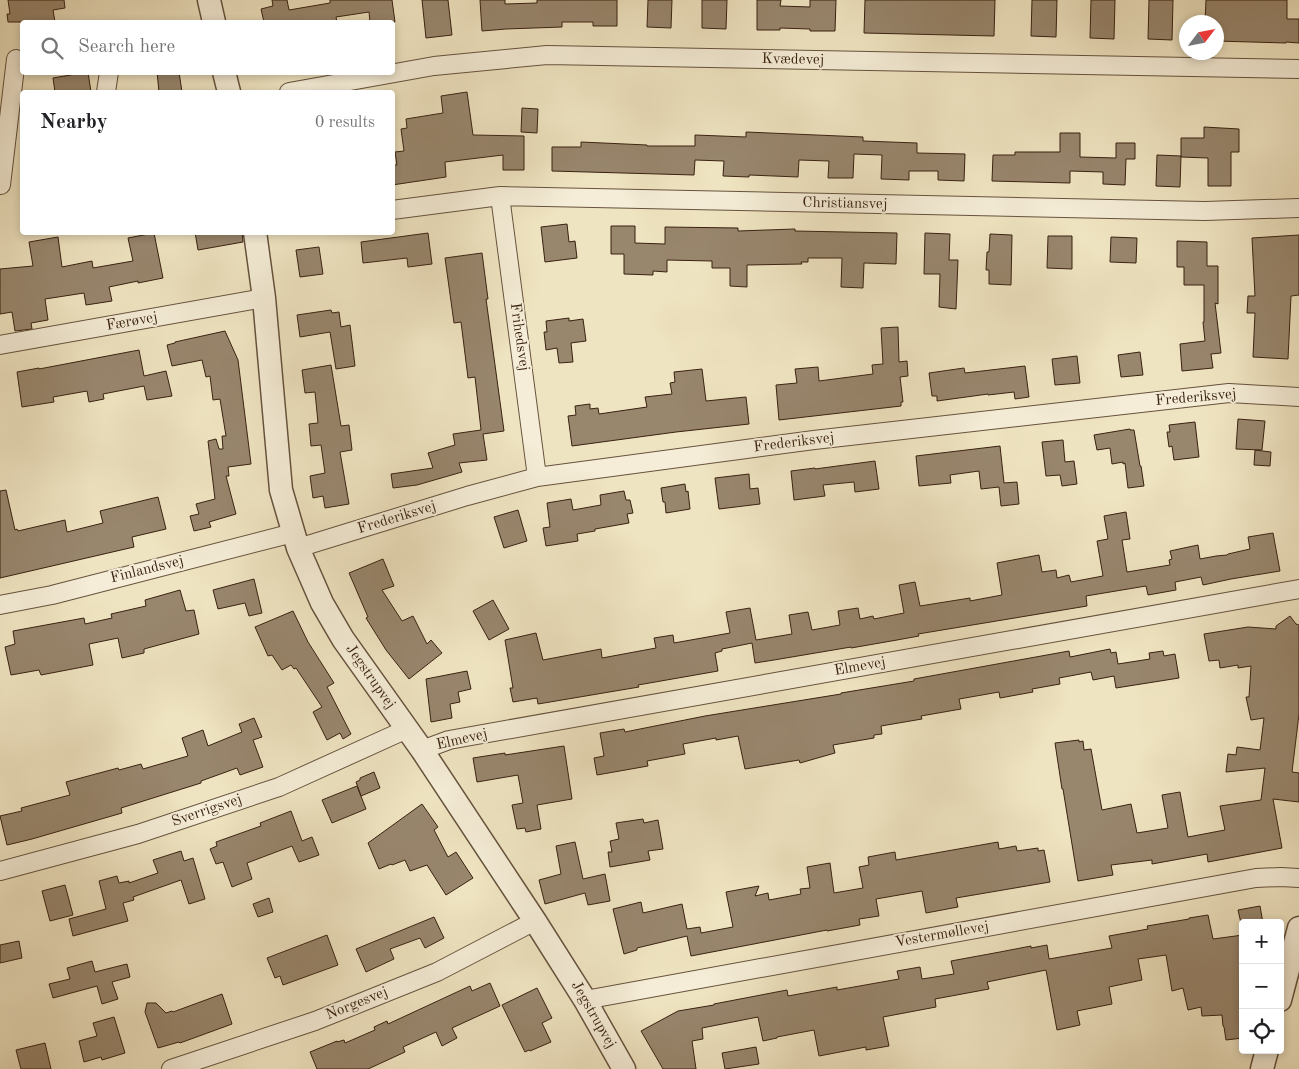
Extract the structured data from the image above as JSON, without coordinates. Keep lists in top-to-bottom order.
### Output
{
  "streets": {
    "street": [
      "Kvædevej",
      "Christiansvej",
      "Færøvej",
      "Frihedsvej",
      "Frederiksvej",
      "Finlandsvej",
      "Elmevej",
      "Jegstrupvej",
      "Sverrigsvej",
      "Vestermøllevej",
      "Norgesvej"
    ]
  },
  "crossings": [
    ["Christiansvej", "Frihedsvej"],
    ["Færøvej", "Jegstrupvej"],
    ["Frihedsvej", "Frederiksvej"],
    ["Frederiksvej", "Finlandsvej"],
    ["Frederiksvej", "Jegstrupvej"],
    ["Finlandsvej", "Jegstrupvej"],
    ["Elmevej", "Jegstrupvej"],
    ["Jegstrupvej", "Sverrigsvej"],
    ["Jegstrupvej", "Vestermøllevej"],
    ["Jegstrupvej", "Norgesvej"]
  ],
  "north": "top right",
  "page": {
    "search": "Search here",
    "heading": ["Nearby", "0 results"],
    "map_buttons": ["+", "−"]
  }
}
